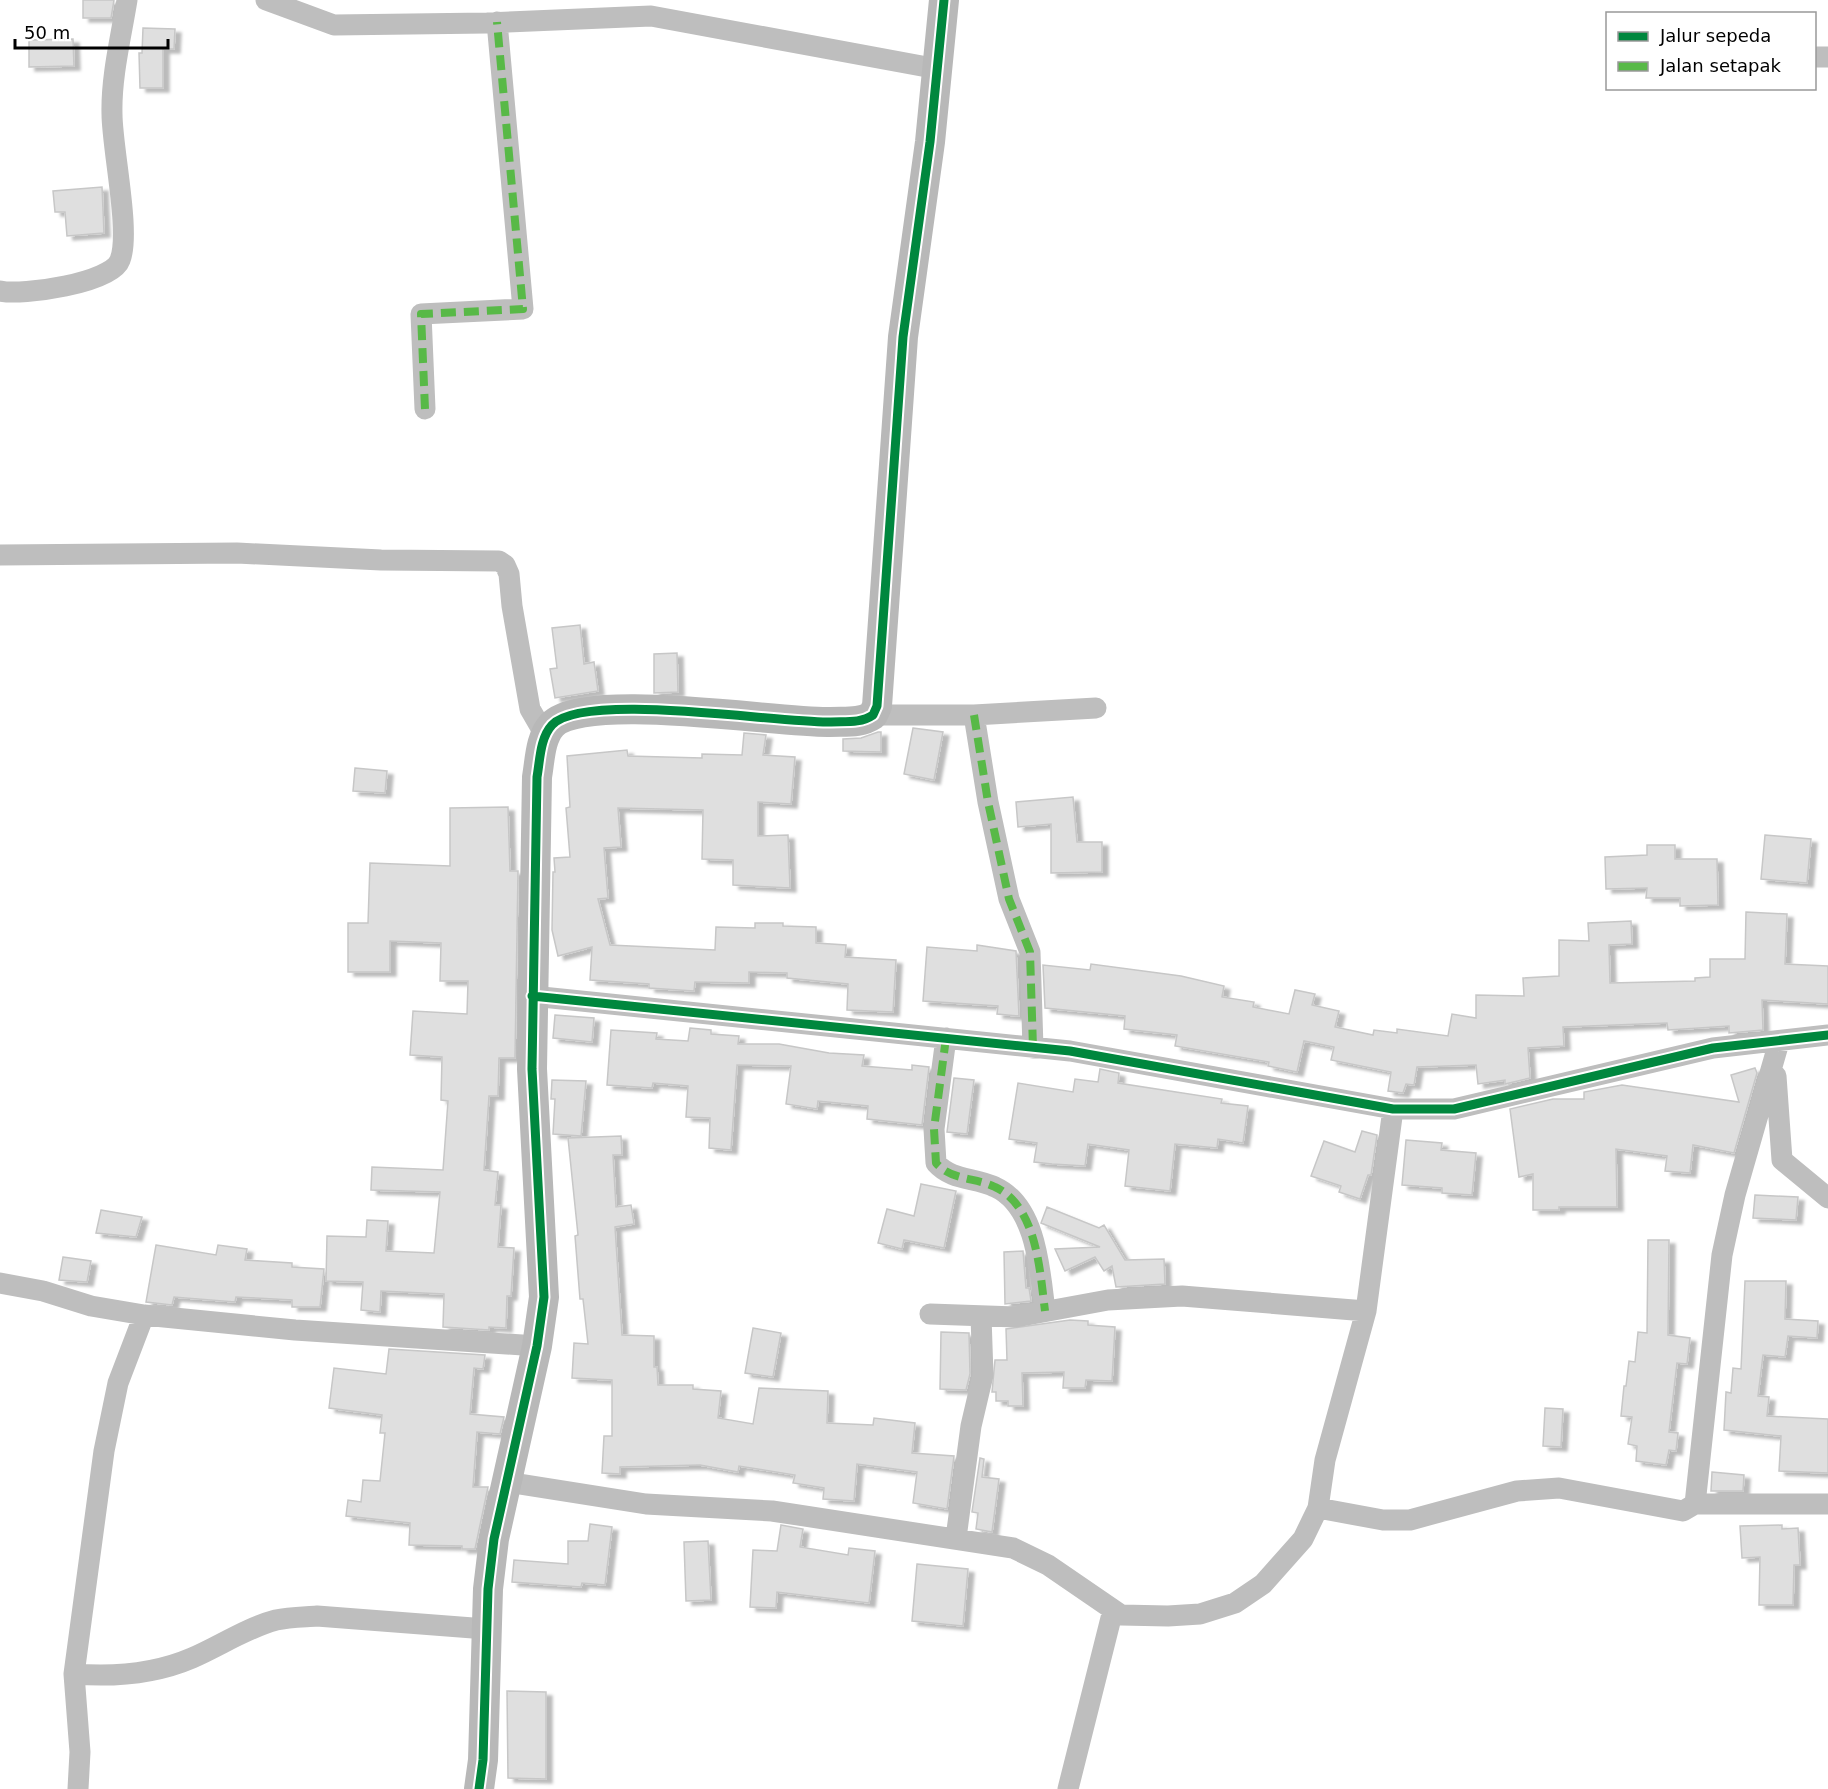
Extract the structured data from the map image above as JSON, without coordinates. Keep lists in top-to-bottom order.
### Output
{
  "legend": ["Jalur sepeda", "Jalan setapak"],
  "scale_bar": "50 m"
}
